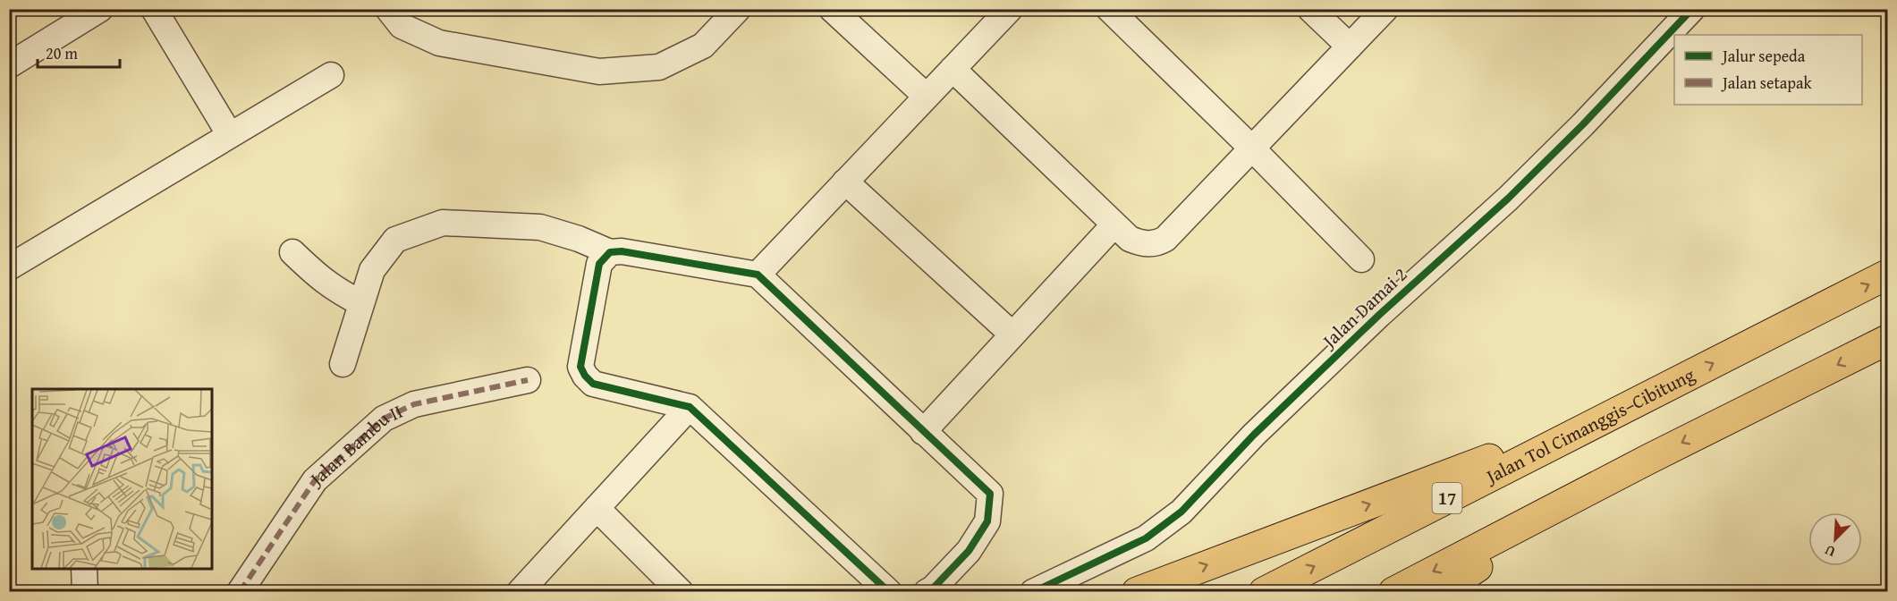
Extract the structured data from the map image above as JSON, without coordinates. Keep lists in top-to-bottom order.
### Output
{
  "streets": {
    "highway": ["Jalan Tol Cimanggis–Cibitung", "17"],
    "street": ["Jalan Damai 2", "Jalan Bambu II"]
  },
  "legend": ["Jalur sepeda", "Jalan setapak"],
  "scale_bar": "20 m",
  "north": "bottom left"
}
